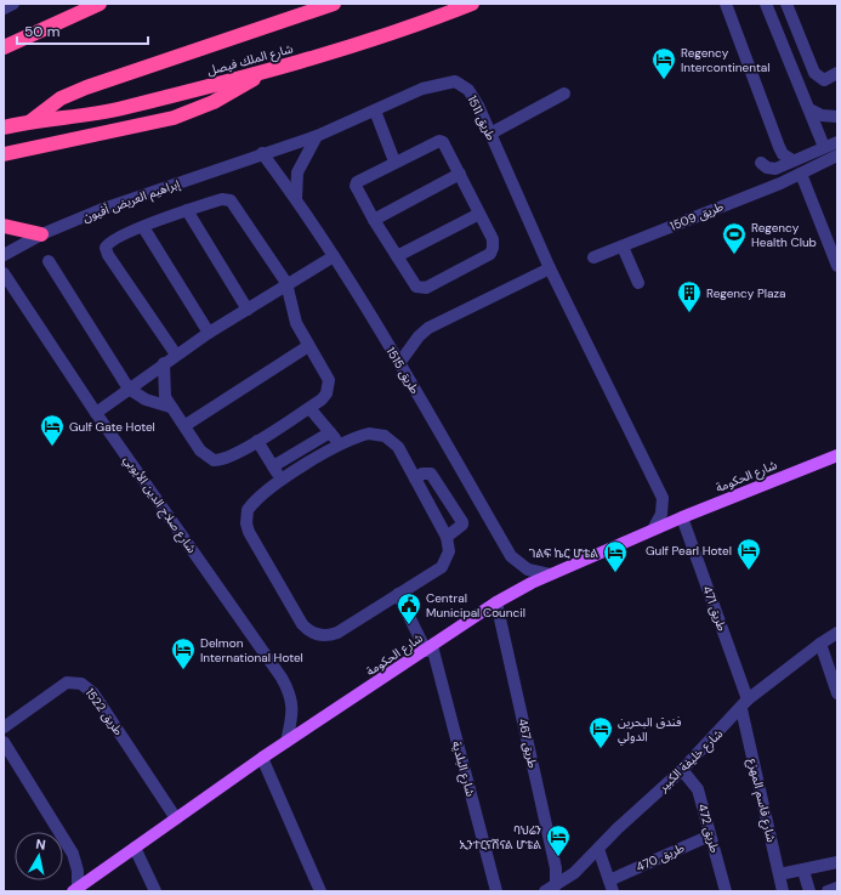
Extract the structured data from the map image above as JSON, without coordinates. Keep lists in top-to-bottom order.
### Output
{
  "streets": {
    "highway": ["شارع الملك فيصل"],
    "main road": ["شارع الحكومة"],
    "street": [
      "طريق 1511",
      "إبراهيم العريض أفيون",
      "طريق 1509",
      "طريق 1515",
      "شارع صلاح الدين الأيوبي",
      "طريق 471",
      "طريق 1522",
      "طريق 467",
      "شارع خليفة الكبير",
      "شارع البلدية",
      "شارع قاسم المهزع",
      "طريق 472",
      "طريق 470"
    ]
  },
  "crossings": [
    ["طريق 1511", "إبراهيم العريض أفيون"],
    ["طريق 1511", "طريق 1515"],
    ["طريق 1511", "شارع الحكومة"],
    ["إبراهيم العريض أفيون", "طريق 1515"],
    ["طريق 1515", "شارع الحكومة"],
    ["شارع الحكومة", "شارع صلاح الدين الأيوبي"],
    ["شارع الحكومة", "طريق 471"],
    ["شارع الحكومة", "طريق 1522"],
    ["شارع الحكومة", "طريق 467"],
    ["شارع الحكومة", "شارع البلدية"],
    ["طريق 471", "شارع خليفة الكبير"],
    ["طريق 471", "شارع قاسم المهزع"],
    ["طريق 467", "شارع خليفة الكبير"],
    ["شارع خليفة الكبير", "شارع قاسم المهزع"],
    ["شارع خليفة الكبير", "طريق 472"],
    ["شارع خليفة الكبير", "طريق 470"],
    ["طريق 472", "طريق 470"]
  ],
  "places": {
    "hotel": [
      "Regency Intercontinental",
      "Gulf Gate Hotel",
      "Gulf Pearl Hotel",
      "ገልፍ ኬር ሆቴል",
      "Delmon International Hotel",
      "فندق البحرين الدولي",
      "ባህሬን ኢንተርናሽናል ሆቴል"
    ],
    "sports": ["Regency Health Club"],
    "building": ["Regency Plaza"],
    "public building": ["Central Municipal Council"]
  },
  "scale_bar": "50 m",
  "north": "top"
}
